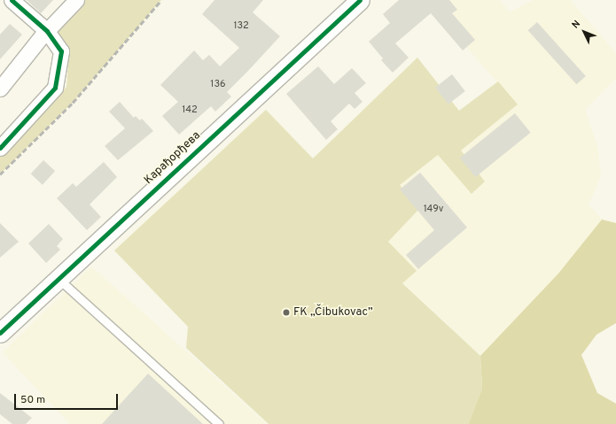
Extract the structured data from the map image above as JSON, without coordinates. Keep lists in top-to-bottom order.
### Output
{
  "streets": {
    "street": ["Карађорђева"]
  },
  "places": ["FK „Čibukovac”"],
  "house_numbers": [
    "132",
    "136",
    "142",
    "149v"
  ],
  "scale_bar": "50 m",
  "north": "top left"
}
